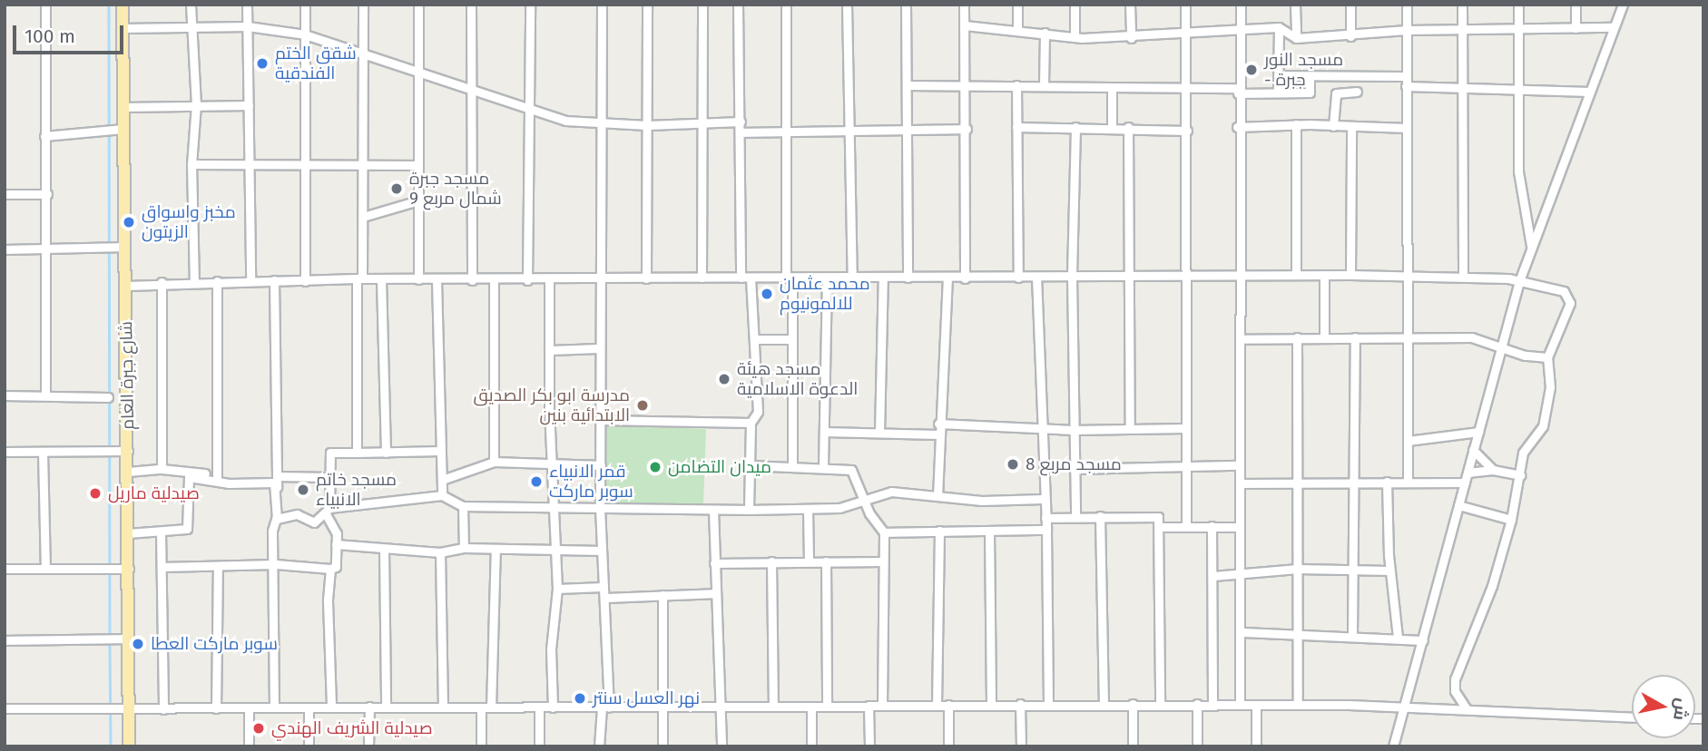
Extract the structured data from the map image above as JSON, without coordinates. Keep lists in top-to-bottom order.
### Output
{
  "streets": {
    "main road": ["شارع جبرة العام"]
  },
  "places": [
    "شقق الختم الفندقية",
    "مسجد النور - جبرة",
    "مسجد جبرة شمال مربع 9",
    "مخبز واسواق الزيتون",
    "محمد عثمان للالمونيوم",
    "مسجد هيئة الدعوة الاسلامية",
    "مدرسة ابو بكر الصديق الابتدائية بنين",
    "مسجد مربع 8",
    "ميدان التضامن",
    "قمر الانبياء سوبر ماركت",
    "مسجد خاتم الانبياء",
    "صيدلية ماريل",
    "سوبر ماركت العطا",
    "نهر العسل سنتر",
    "صيدلية الشريف الهندي"
  ],
  "scale_bar": "100 m",
  "north": "right"
}
